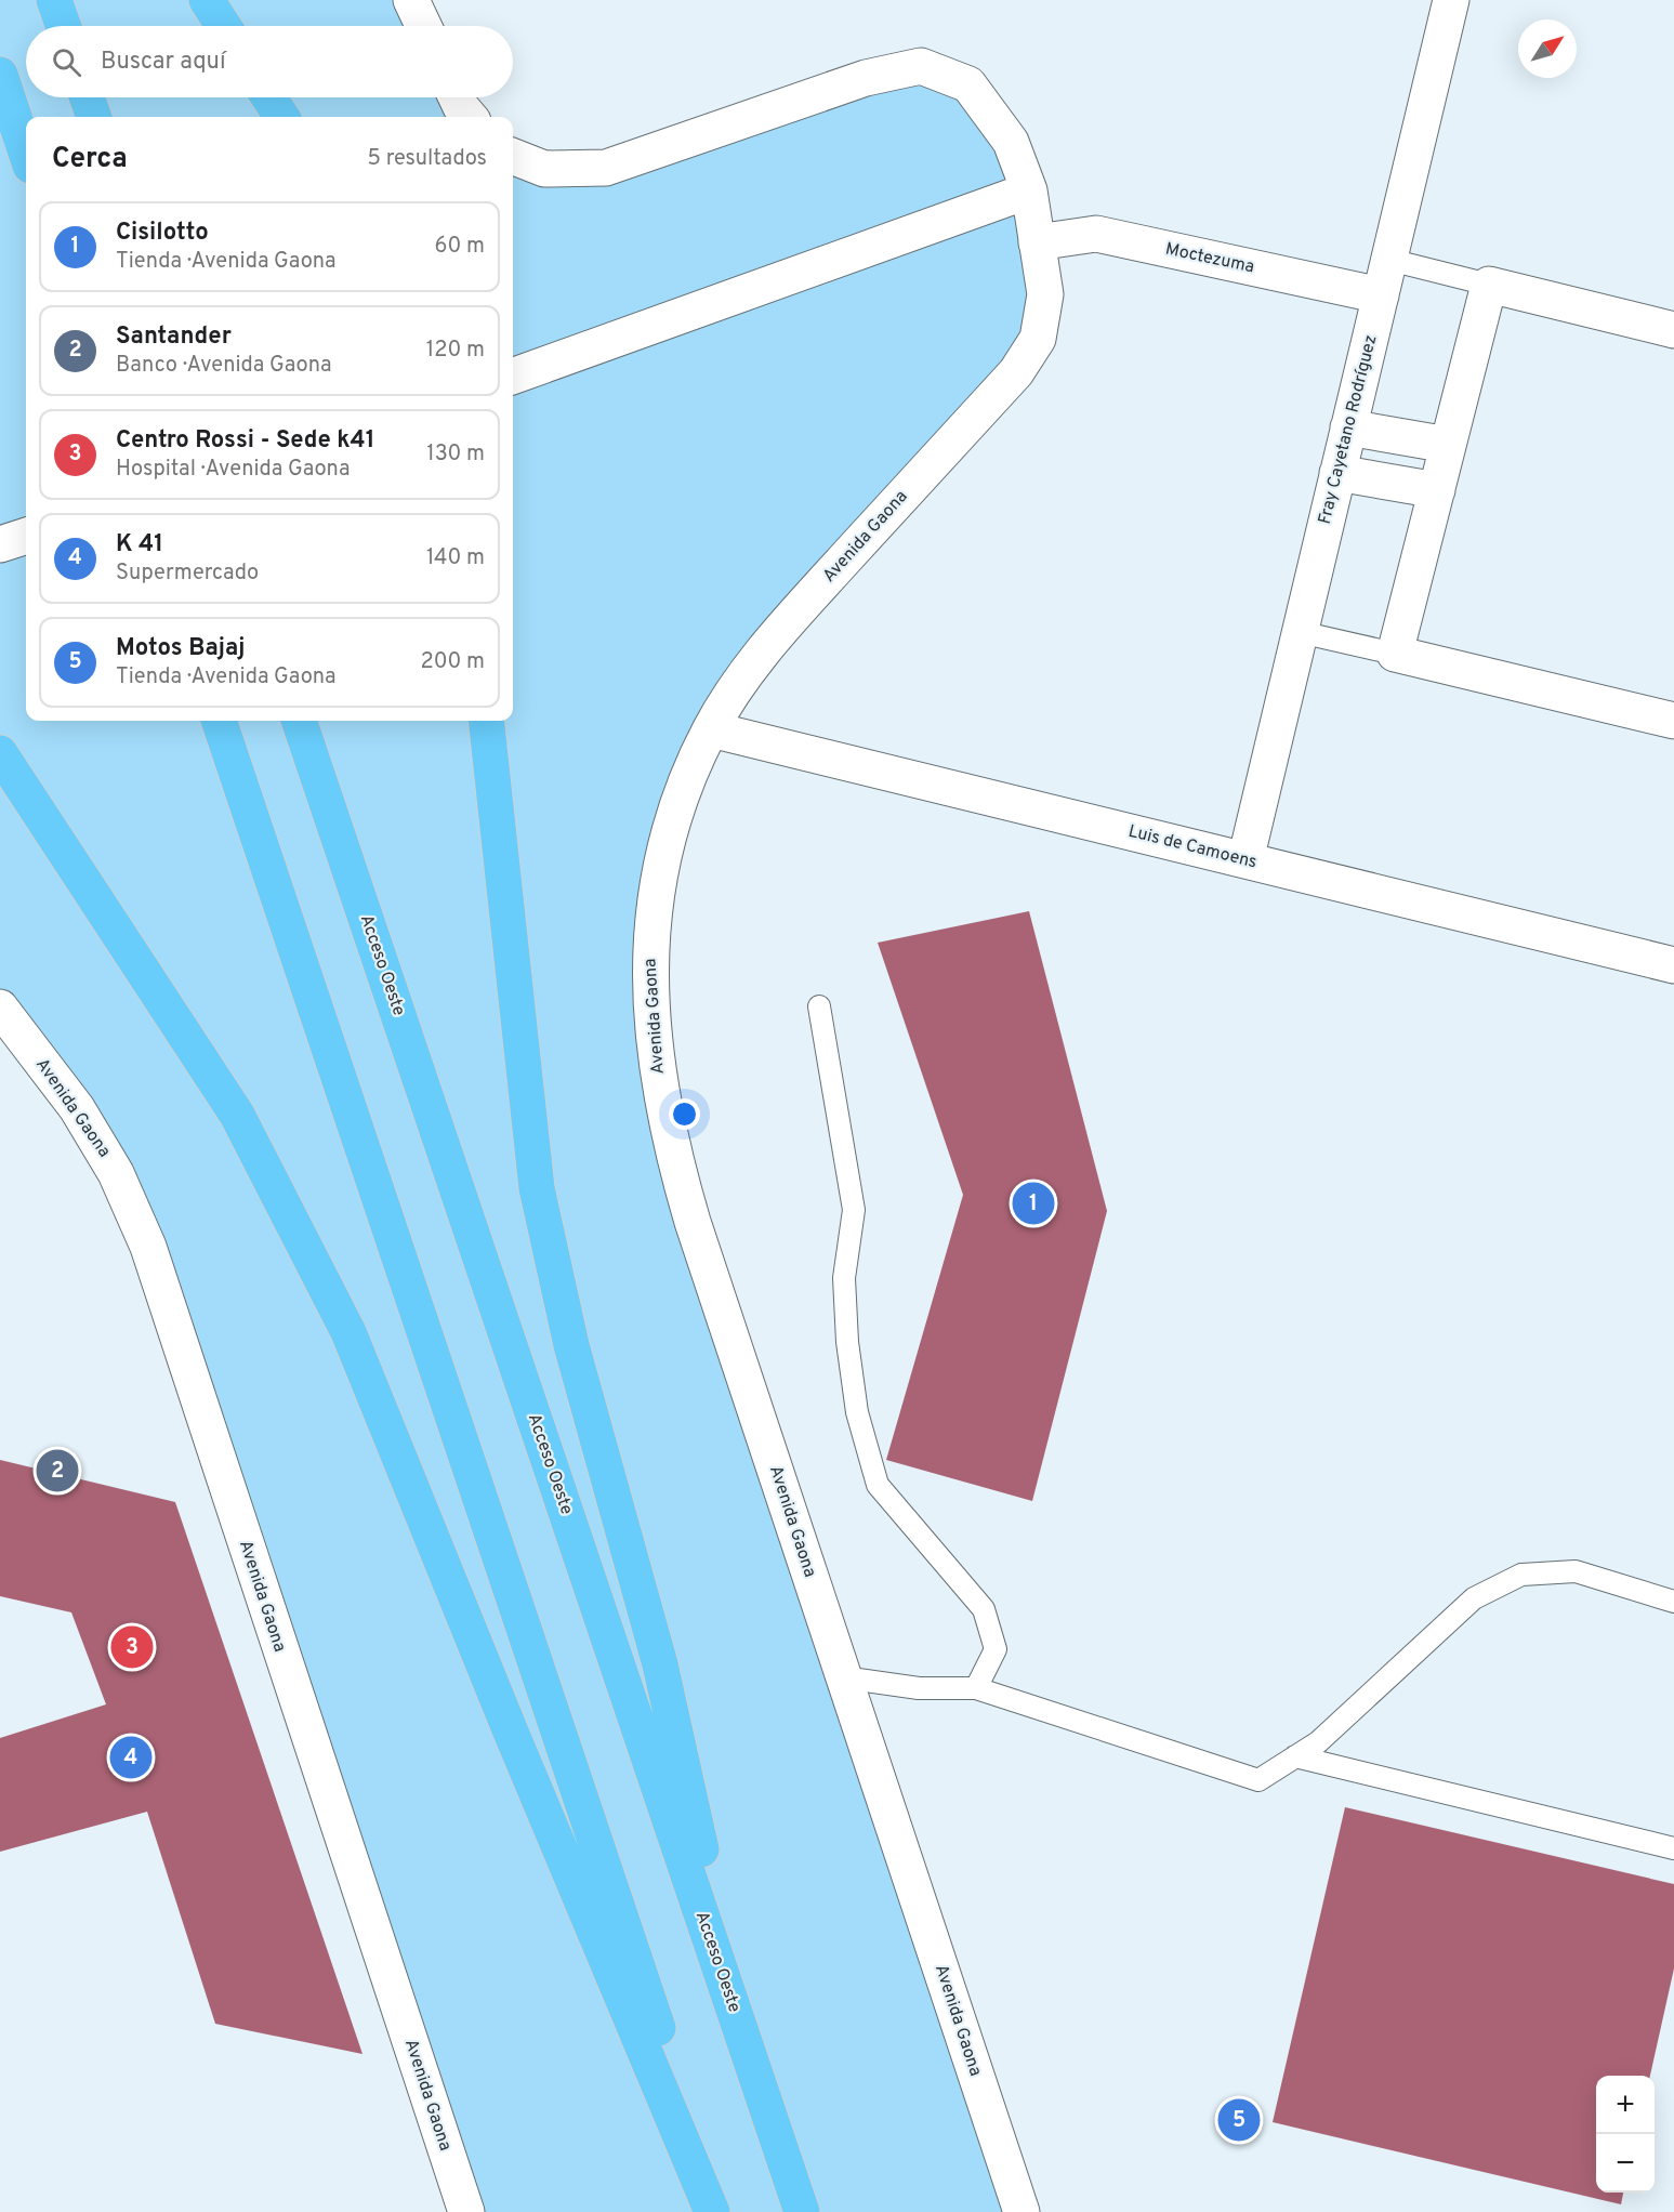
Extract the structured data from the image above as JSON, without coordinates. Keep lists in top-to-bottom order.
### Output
{
  "streets": {
    "highway": ["Acceso Oeste"],
    "street": [
      "Moctezuma",
      "Fray Cayetano Rodríguez",
      "Avenida Gaona",
      "Luis de Camoens"
    ]
  },
  "crossings": [
    ["Moctezuma", "Fray Cayetano Rodríguez"],
    ["Moctezuma", "Avenida Gaona"],
    ["Fray Cayetano Rodríguez", "Luis de Camoens"],
    ["Avenida Gaona", "Luis de Camoens"]
  ],
  "north": "top right",
  "page": {
    "search": "Buscar aquí",
    "heading": ["Cerca", "5 resultados"],
    "list": [
      {
        "mark": "1",
        "name": "Cisilotto",
        "note": "Tienda · Avenida Gaona",
        "value": "60 m"
      },
      {
        "mark": "2",
        "name": "Santander",
        "note": "Banco · Avenida Gaona",
        "value": "120 m"
      },
      {
        "mark": "3",
        "name": "Centro Rossi - Sede k41",
        "note": "Hospital · Avenida Gaona",
        "value": "130 m"
      },
      {
        "mark": "4",
        "name": "K 41",
        "note": "Supermercado",
        "value": "140 m"
      },
      {
        "mark": "5",
        "name": "Motos Bajaj",
        "note": "Tienda · Avenida Gaona",
        "value": "200 m"
      }
    ],
    "pins": [
      "1",
      "2",
      "3",
      "4",
      "5"
    ],
    "map_buttons": ["+", "−"]
  }
}
